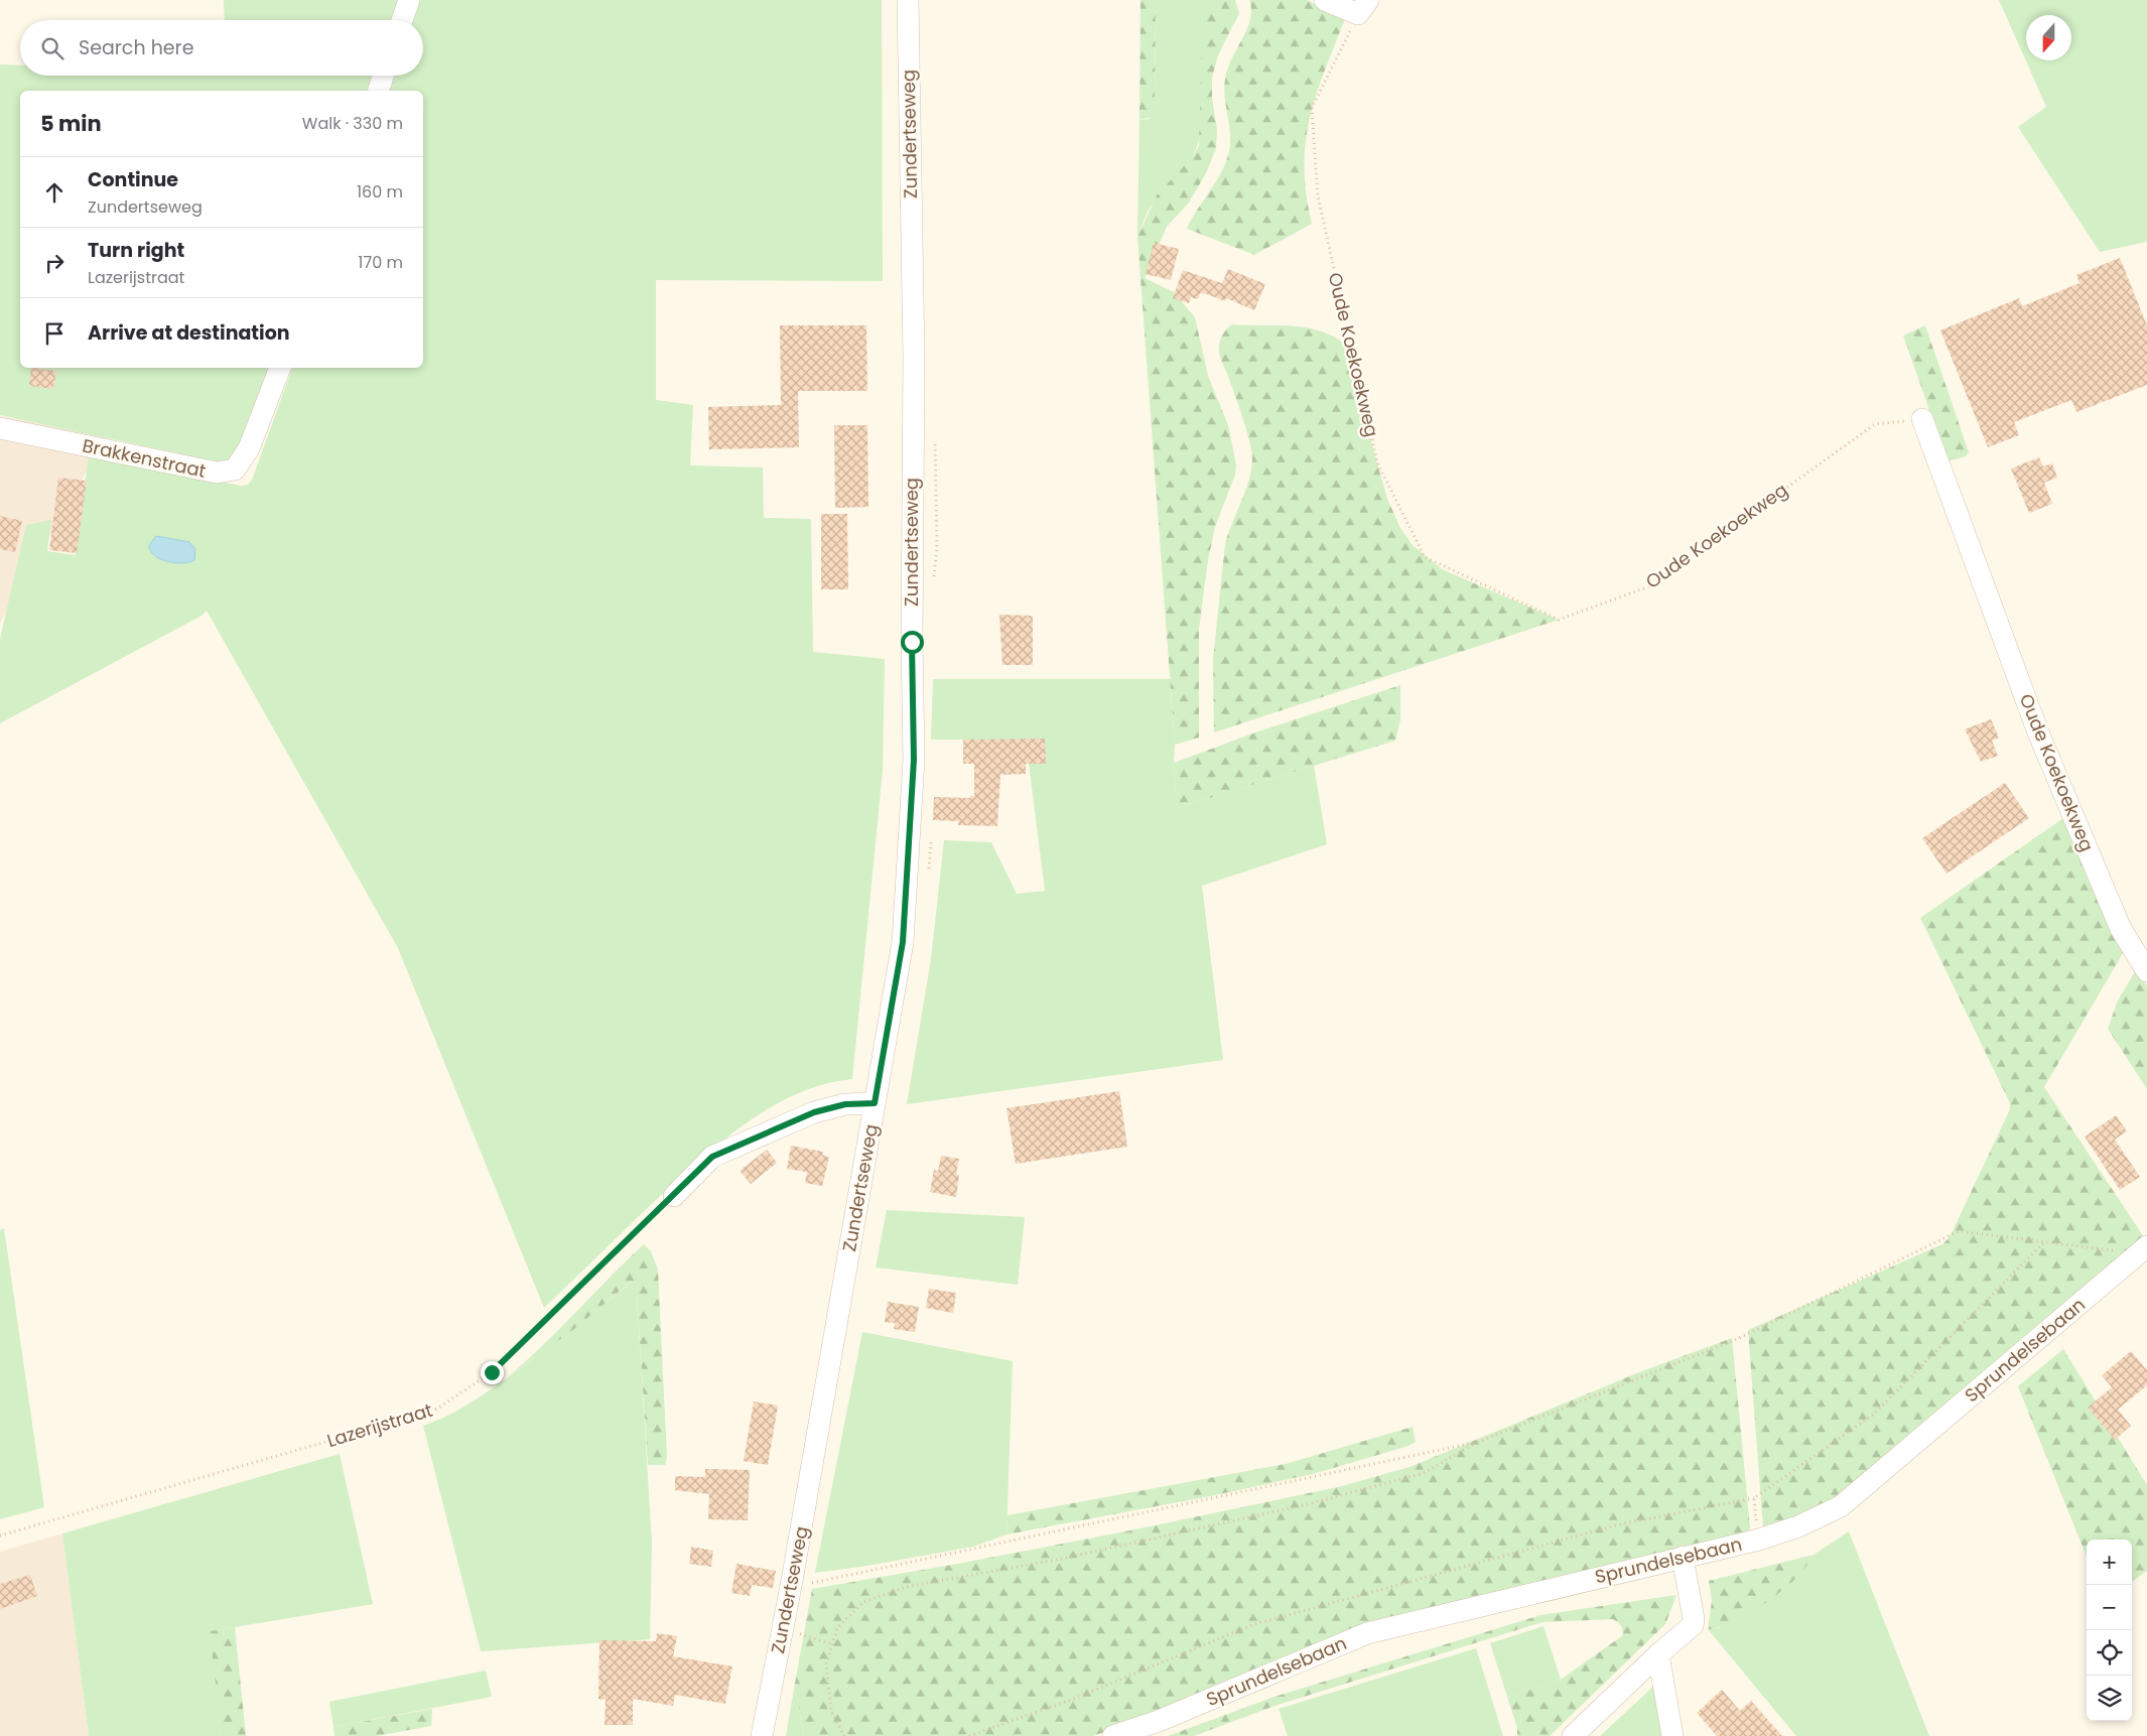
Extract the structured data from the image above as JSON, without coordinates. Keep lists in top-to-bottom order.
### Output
{
  "streets": {
    "street": [
      "Zundertseweg",
      "Oude Koekoekweg",
      "Brakkenstraat",
      "Sprundelsebaan"
    ],
    "path": ["Lazerijstraat"]
  },
  "north": "bottom",
  "page": {
    "search": "Search here",
    "heading": ["5 min", "Walk · 330 m"],
    "list": [
      ["Continue", "Zundertseweg", "160 m"],
      ["Turn right", "Lazerijstraat", "170 m"],
      "Arrive at destination"
    ],
    "map_buttons": ["+", "−"]
  }
}
